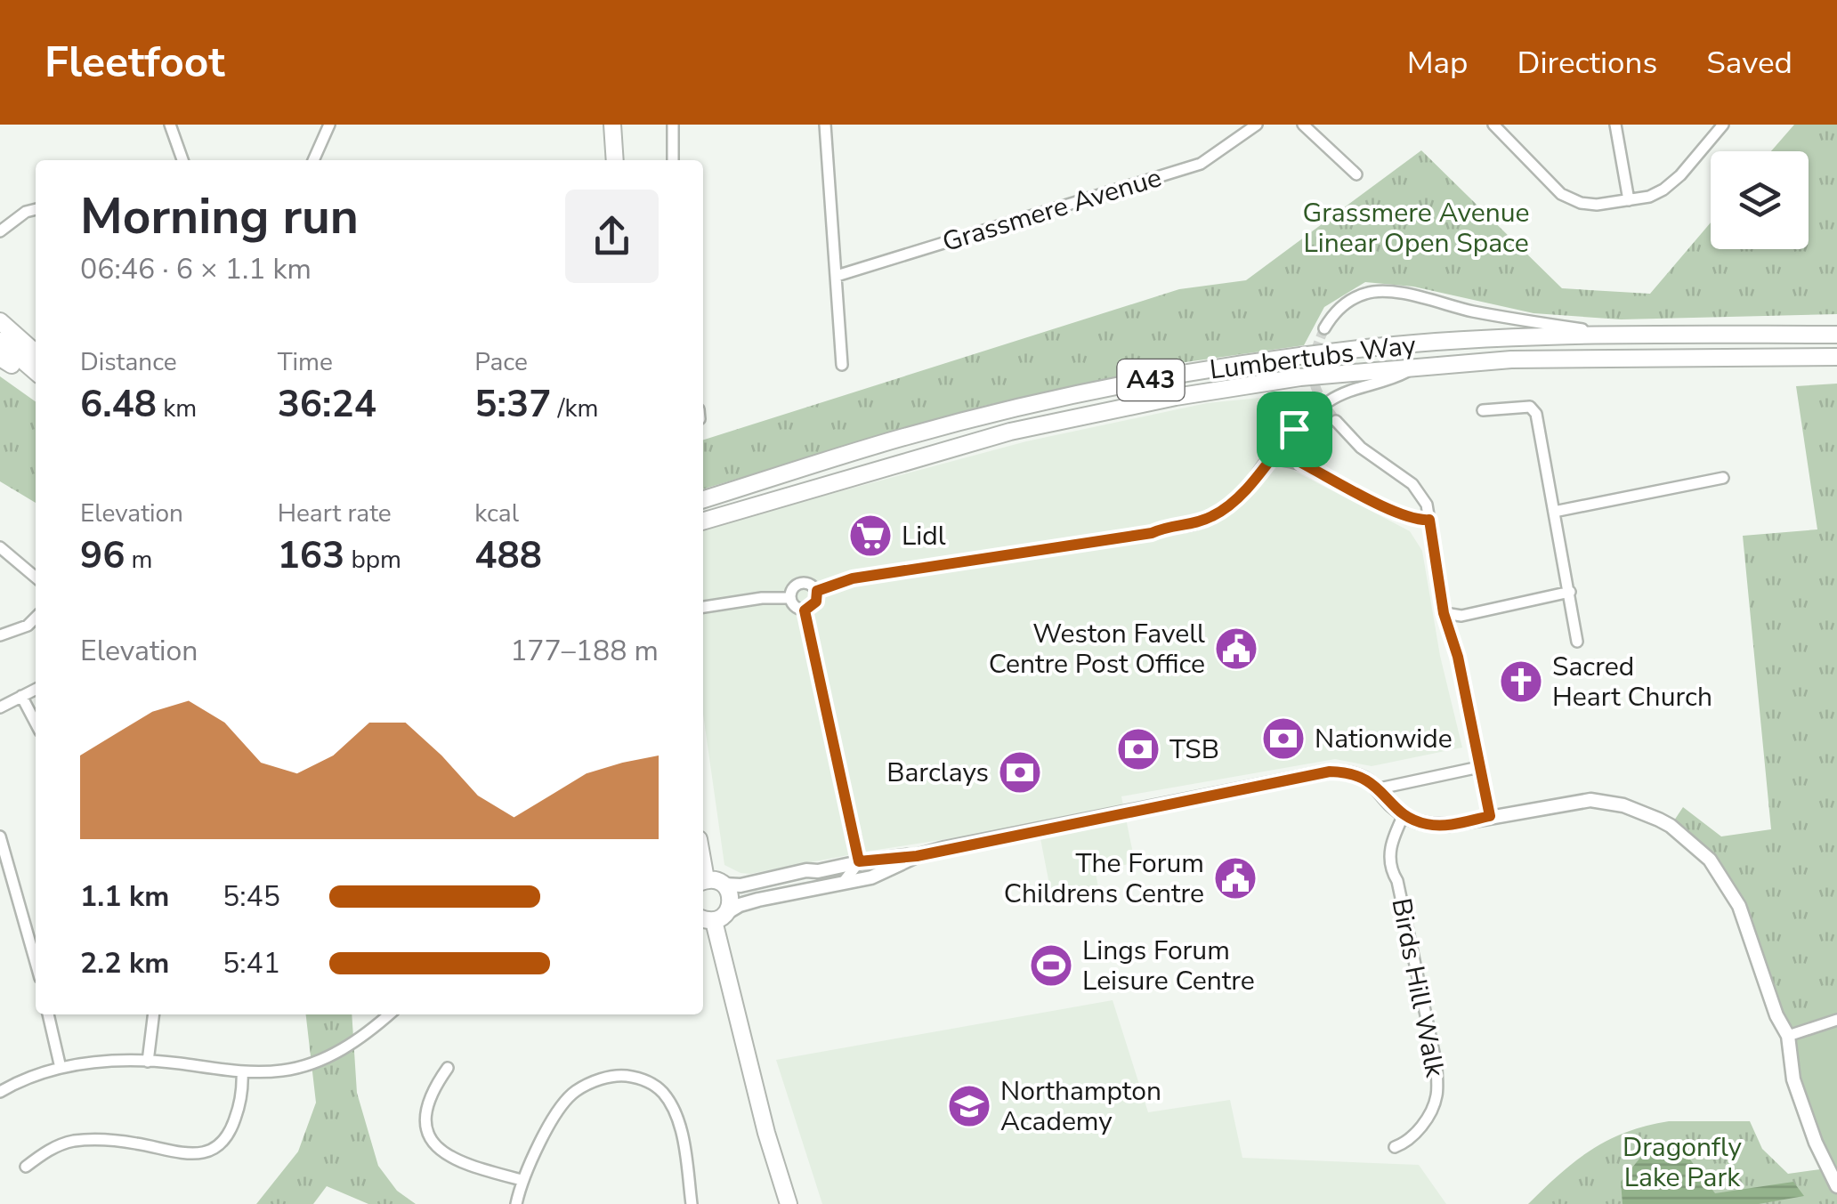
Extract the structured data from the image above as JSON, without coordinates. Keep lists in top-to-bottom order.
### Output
{
  "streets": {
    "main road": ["Lumbertubs Way", "A43"],
    "street": ["Grassmere Avenue", "Birds Hill Walk"]
  },
  "parks": ["Grassmere Avenue Linear Open Space", "Dragonfly Lake Park"],
  "places": {
    "supermarket": ["Lidl"],
    "public building": ["Weston Favell Centre Post Office", "The Forum Childrens Centre"],
    "church": ["Sacred Heart Church"],
    "bank": ["Nationwide", "TSB", "Barclays"],
    "sports": ["Lings Forum Leisure Centre"],
    "school or university": ["Northampton Academy"]
  },
  "page": {
    "header": "Fleetfoot",
    "nav": ["Map", "Directions", "Saved"],
    "heading": ["Morning run", "06:46 · 6 × 1.1 km"],
    "stats": [
      ["Distance", "6.48 km"],
      ["Time", "36:24"],
      ["Pace", "5:37 /km"],
      ["Elevation", "96 m"],
      ["Heart rate", "163 bpm"],
      ["kcal", "488"]
    ],
    "chart": ["Elevation", "177–188 m"],
    "list": [
      {
        "name": "1.1 km",
        "note": "5:45"
      },
      {
        "name": "2.2 km",
        "note": "5:41"
      }
    ]
  }
}
